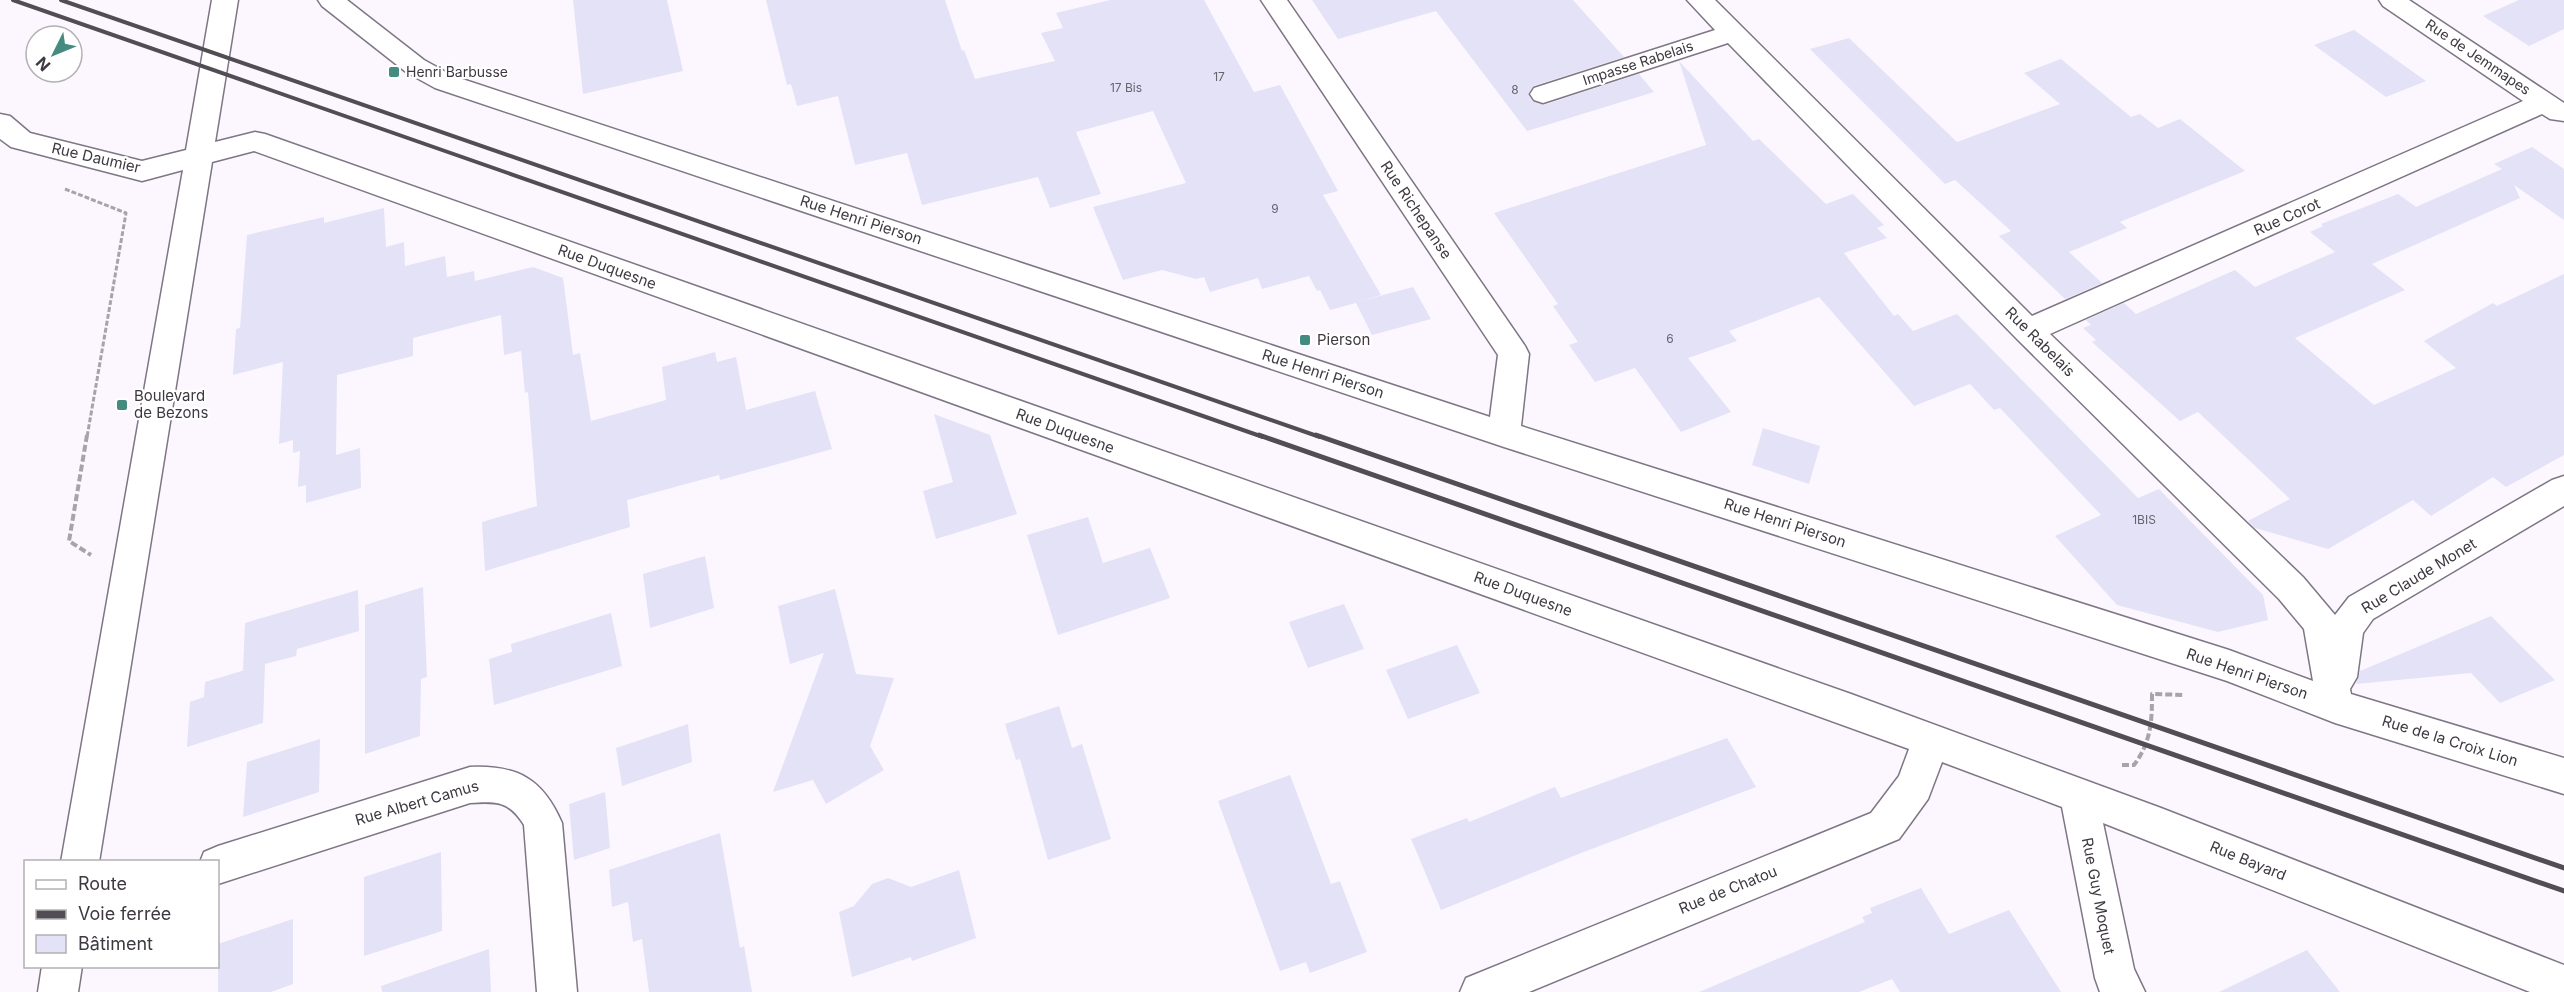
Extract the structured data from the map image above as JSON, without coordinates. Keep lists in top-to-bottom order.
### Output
{
  "streets": {
    "street": [
      "Rue de Jemmapes",
      "Impasse Rabelais",
      "Rue Daumier",
      "Rue Richepanse",
      "Rue Corot",
      "Rue Henri Pierson",
      "Rue Duquesne",
      "Rue Rabelais",
      "Rue Claude Monet",
      "Rue de la Croix Lion",
      "Rue Albert Camus",
      "Rue Bayard",
      "Rue de Chatou",
      "Rue Guy Moquet"
    ]
  },
  "crossings": [
    ["Rue de Jemmapes", "Rue Corot"],
    ["Impasse Rabelais", "Rue Rabelais"],
    ["Rue Daumier", "Rue Duquesne"],
    ["Rue Richepanse", "Rue Henri Pierson"],
    ["Rue Corot", "Rue Rabelais"],
    ["Rue Henri Pierson", "Rue Rabelais"],
    ["Rue Henri Pierson", "Rue Claude Monet"],
    ["Rue Henri Pierson", "Rue de la Croix Lion"],
    ["Rue Duquesne", "Rue Bayard"],
    ["Rue Duquesne", "Rue de Chatou"],
    ["Rue Rabelais", "Rue Claude Monet"],
    ["Rue Rabelais", "Rue de la Croix Lion"],
    ["Rue Claude Monet", "Rue de la Croix Lion"],
    ["Rue Bayard", "Rue de Chatou"],
    ["Rue Bayard", "Rue Guy Moquet"]
  ],
  "places": {
    "transit": ["Henri Barbusse", "Pierson", "Boulevard de Bezons"]
  },
  "house_numbers": [
    "17",
    "17 Bis",
    "8",
    "9",
    "6",
    "1BIS"
  ],
  "legend": ["Route", "Voie ferrée", "Bâtiment"],
  "north": "bottom left"
}
